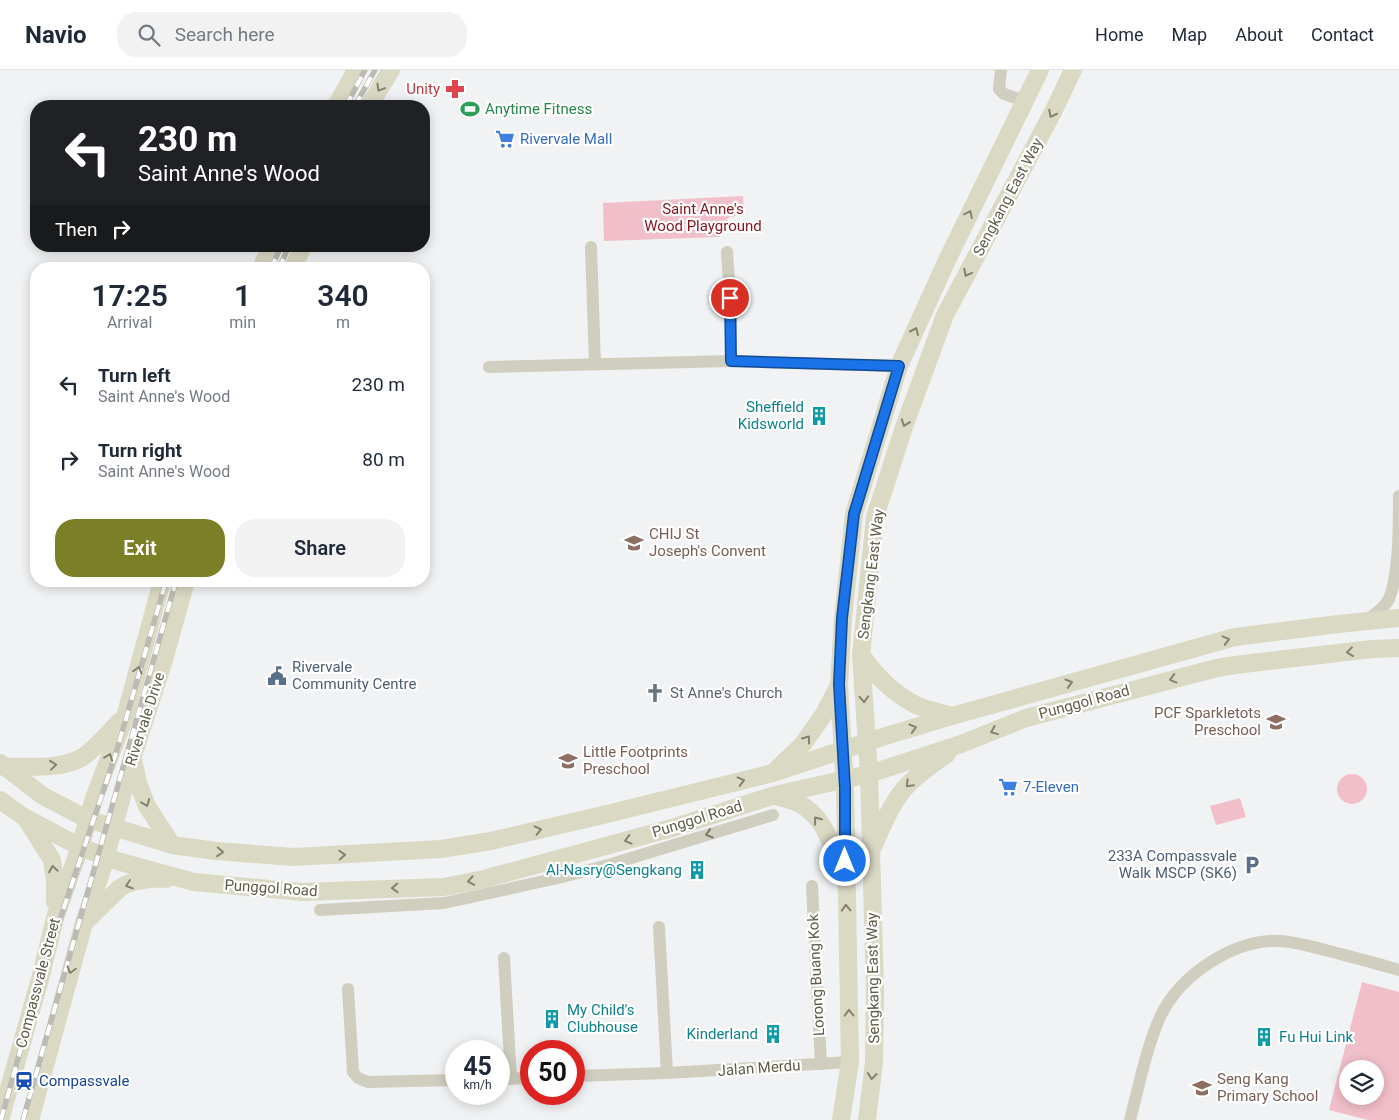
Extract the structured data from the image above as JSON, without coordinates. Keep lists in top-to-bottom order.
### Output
{
  "streets": {
    "main road": [
      "Sengkang East Way",
      "Punggol Road",
      "Rivervale Drive",
      "Compassvale Street"
    ],
    "street": ["Lorong Buang Kok", "Jalan Merdu"]
  },
  "crossings": [
    ["Sengkang East Way", "Punggol Road"],
    ["Sengkang East Way", "Jalan Merdu"],
    ["Punggol Road", "Rivervale Drive"],
    ["Punggol Road", "Compassvale Street"],
    ["Rivervale Drive", "Compassvale Street"],
    ["Lorong Buang Kok", "Jalan Merdu"]
  ],
  "parks": ["Saint Anne's Wood Playground"],
  "places": {
    "pharmacy": ["Unity"],
    "sports": ["Anytime Fitness"],
    "supermarket": ["Rivervale Mall", "7-Eleven"],
    "building": [
      "Sheffield Kidsworld",
      "Al-Nasry@Sengkang",
      "My Child's Clubhouse",
      "Kinderland",
      "Fu Hui Link"
    ],
    "school or university": [
      "CHIJ St Joseph's Convent",
      "PCF Sparkletots Preschool",
      "Little Footprints Preschool",
      "Seng Kang Primary School"
    ],
    "public building": ["Rivervale Community Centre"],
    "church": ["St Anne's Church"],
    "parking": ["233A Compassvale Walk MSCP (SK6)"],
    "station": ["Compassvale"]
  },
  "page": {
    "header": "Navio",
    "search": "Search here",
    "nav": [
      "Home",
      "Map",
      "About",
      "Contact"
    ],
    "turn": ["230 m", "Saint Anne's Wood"],
    "then": "Then",
    "eta": [
      "17:25",
      "Arrival",
      "1",
      "min",
      "340",
      "m"
    ],
    "list": [
      {
        "name": "Turn left",
        "note": "Saint Anne's Wood",
        "value": "230 m"
      },
      {
        "name": "Turn right",
        "note": "Saint Anne's Wood",
        "value": "80 m"
      }
    ],
    "buttons": ["Exit", "Share"],
    "speed": "45 km/h",
    "limit": "50"
  }
}
